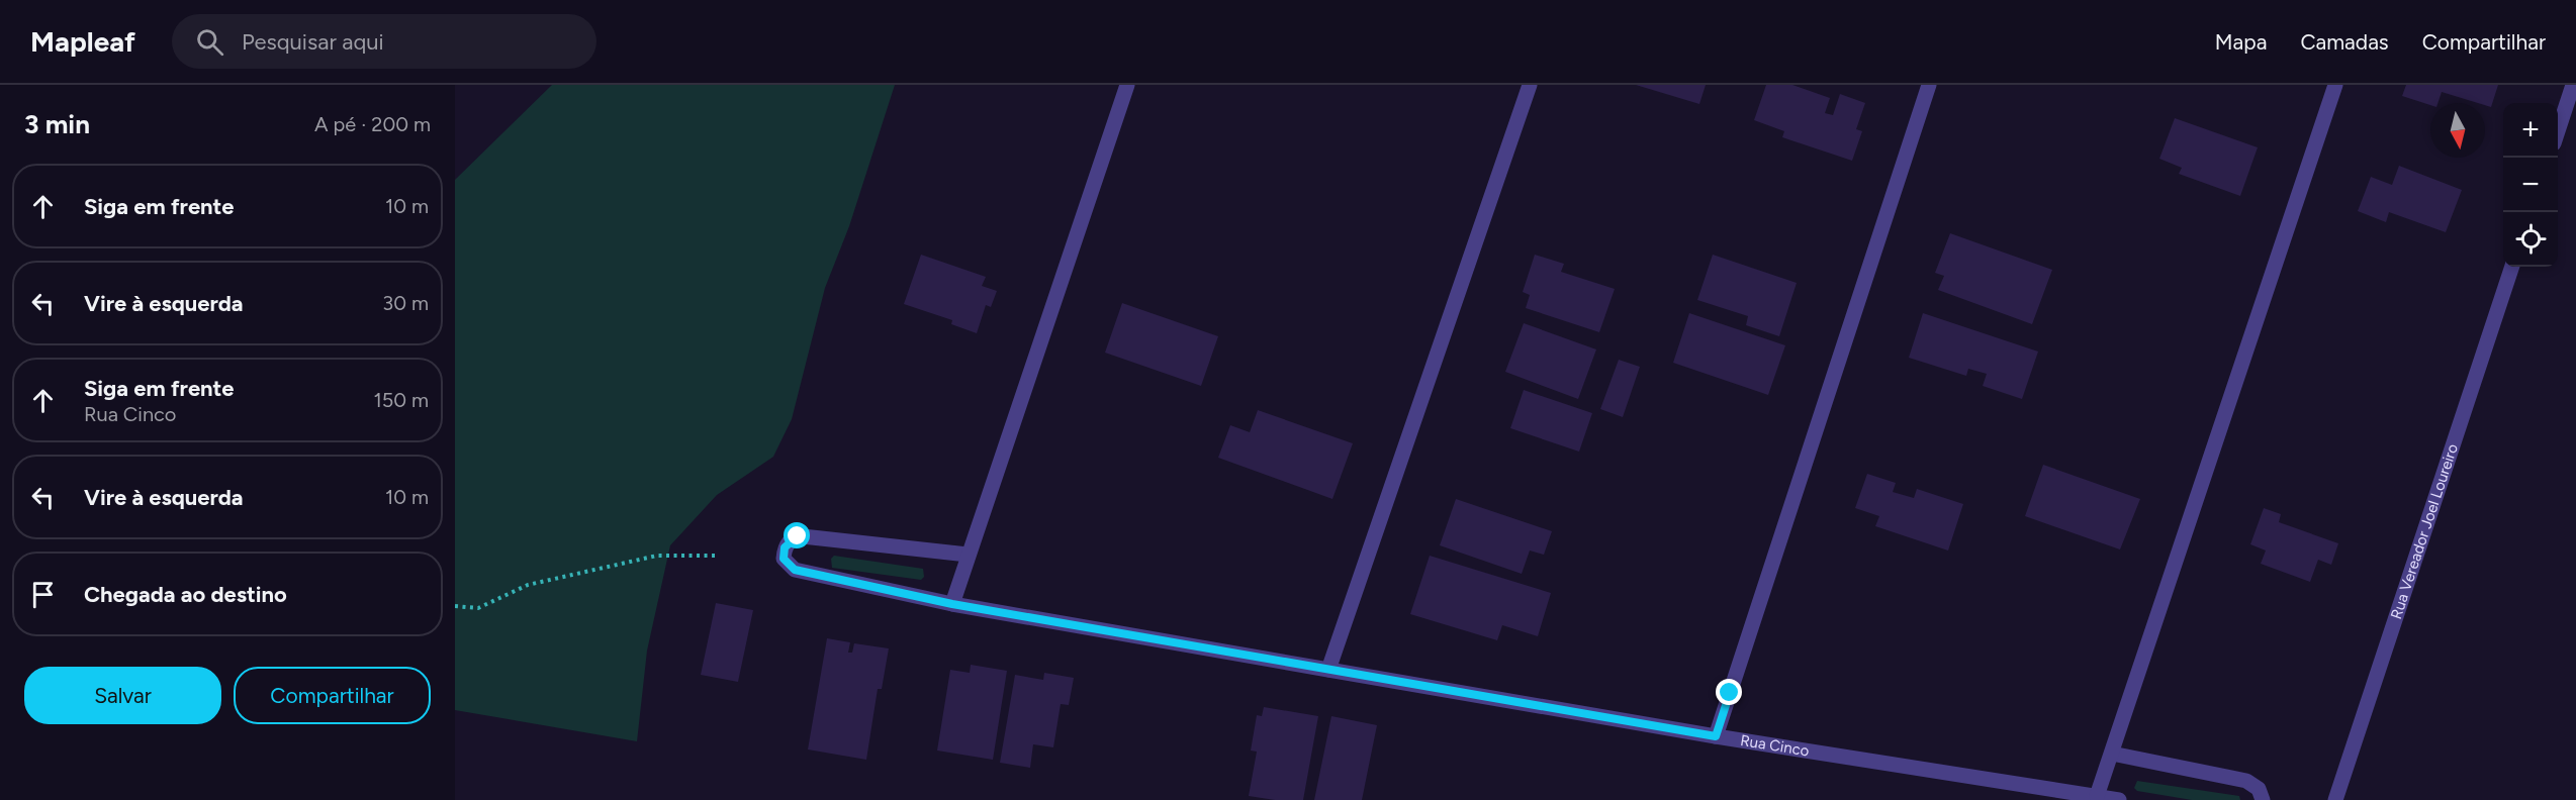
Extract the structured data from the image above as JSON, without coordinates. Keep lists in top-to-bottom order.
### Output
{
  "streets": {
    "street": ["Rua Vereador Joel Loureiro", "Rua Cinco"]
  },
  "north": "bottom",
  "page": {
    "header": "Mapleaf",
    "search": "Pesquisar aqui",
    "nav": ["Mapa", "Camadas", "Compartilhar"],
    "heading": ["3 min", "A pé · 200 m"],
    "map_buttons": ["+", "−"],
    "list": [
      ["Siga em frente", "10 m"],
      ["Vire à esquerda", "30 m"],
      ["Siga em frente", "Rua Cinco", "150 m"],
      ["Vire à esquerda", "10 m"],
      "Chegada ao destino"
    ],
    "buttons": ["Salvar", "Compartilhar"]
  }
}
